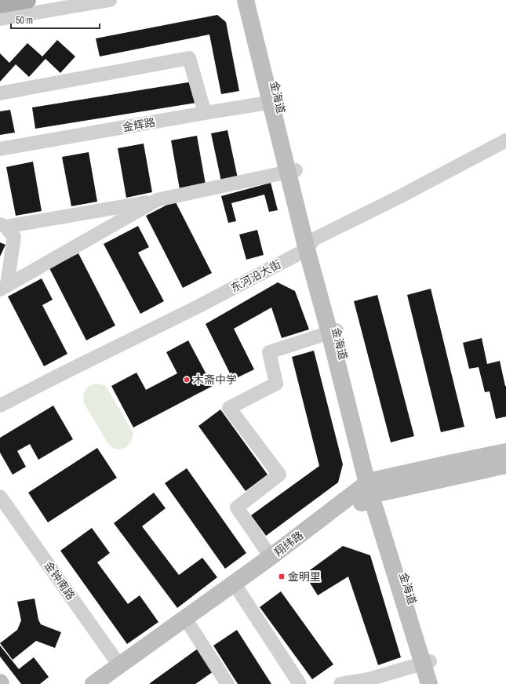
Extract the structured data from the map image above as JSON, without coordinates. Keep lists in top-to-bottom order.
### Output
{
  "streets": {
    "street": [
      "金海道",
      "金辉路",
      "东河沿大街",
      "翔纬路",
      "金钟南路"
    ]
  },
  "crossings": [
    ["金海道", "金辉路"],
    ["金海道", "东河沿大街"],
    ["金海道", "翔纬路"],
    ["翔纬路", "金钟南路"]
  ],
  "places": {
    "other": ["木斋中学"],
    "transit": ["金明里"]
  },
  "scale_bar": "50 m"
}
